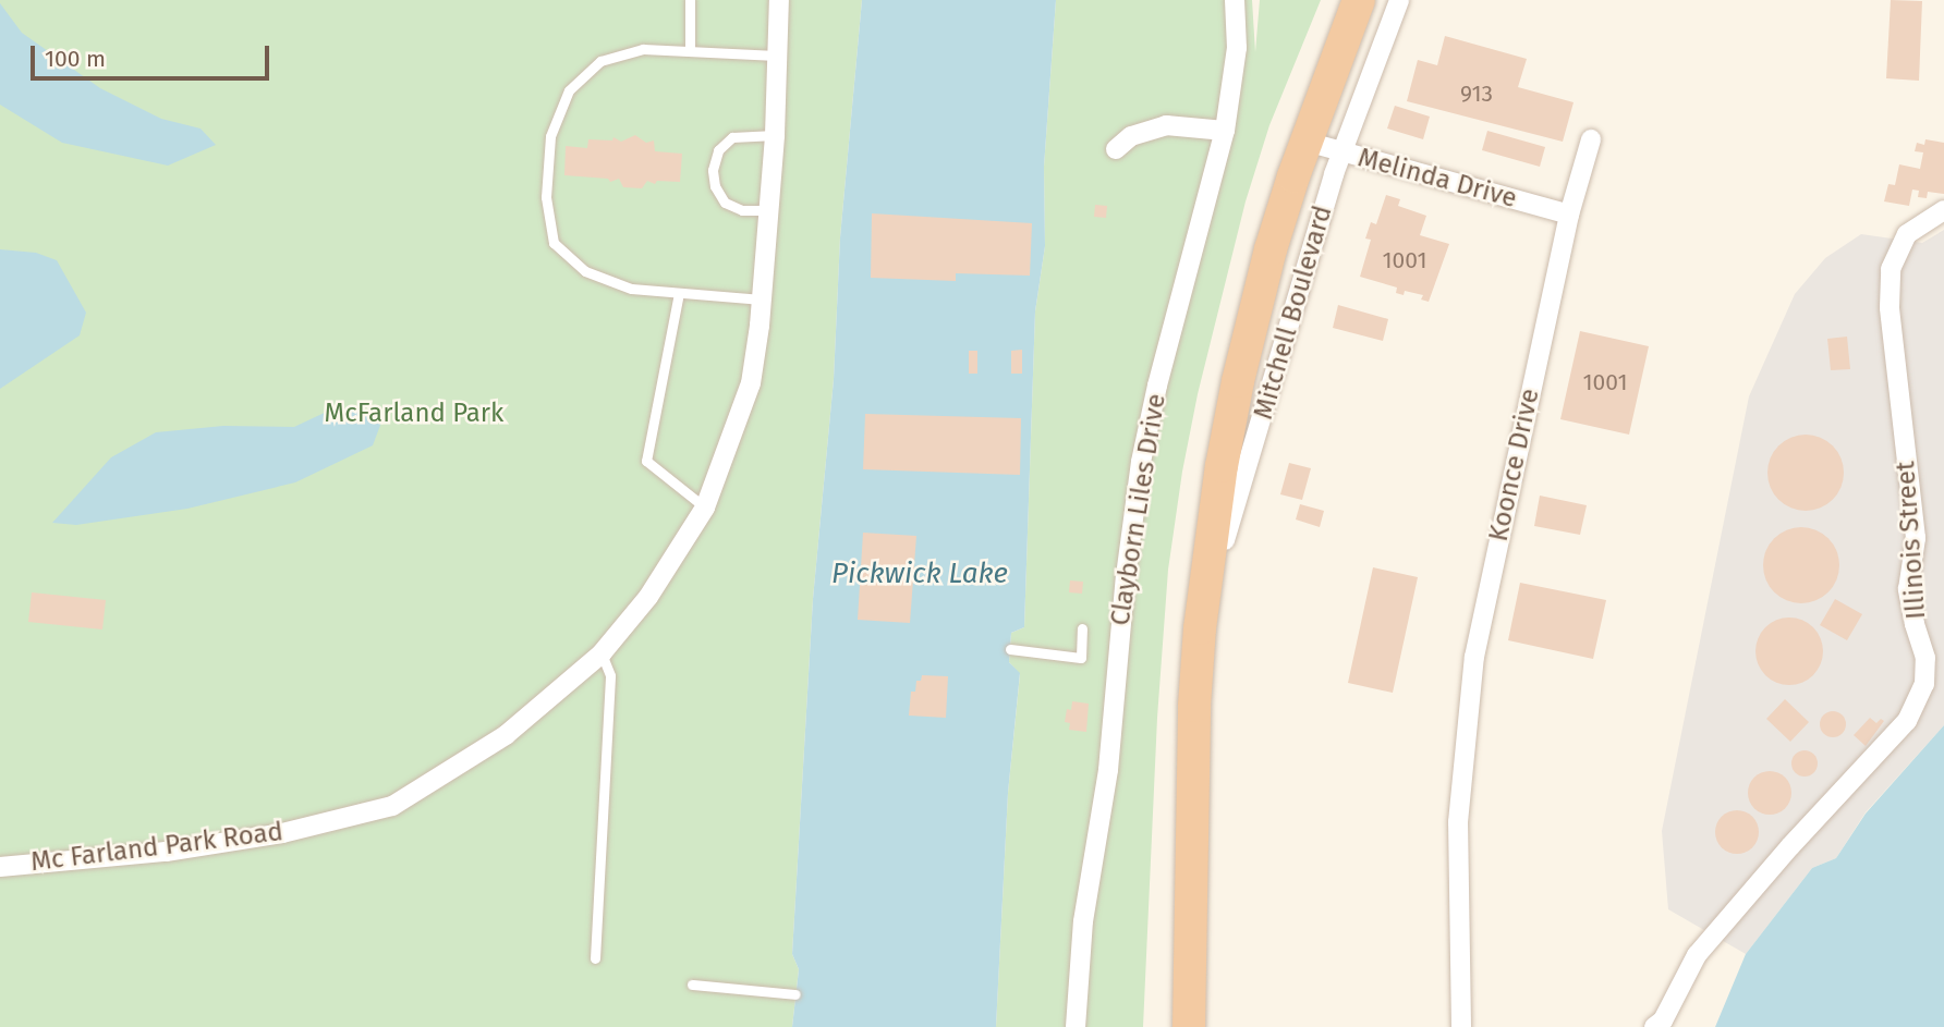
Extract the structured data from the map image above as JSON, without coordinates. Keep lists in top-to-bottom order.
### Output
{
  "streets": {
    "street": [
      "Melinda Drive",
      "Mitchell Boulevard",
      "Koonce Drive",
      "Clayborn Liles Drive",
      "Illinois Street",
      "Mc Farland Park Road"
    ]
  },
  "crossings": [
    ["Melinda Drive", "Mitchell Boulevard"],
    ["Melinda Drive", "Koonce Drive"]
  ],
  "water": ["Pickwick Lake"],
  "parks": ["McFarland Park"],
  "house_numbers": ["913", "1001", "1001"],
  "scale_bar": "100 m"
}
